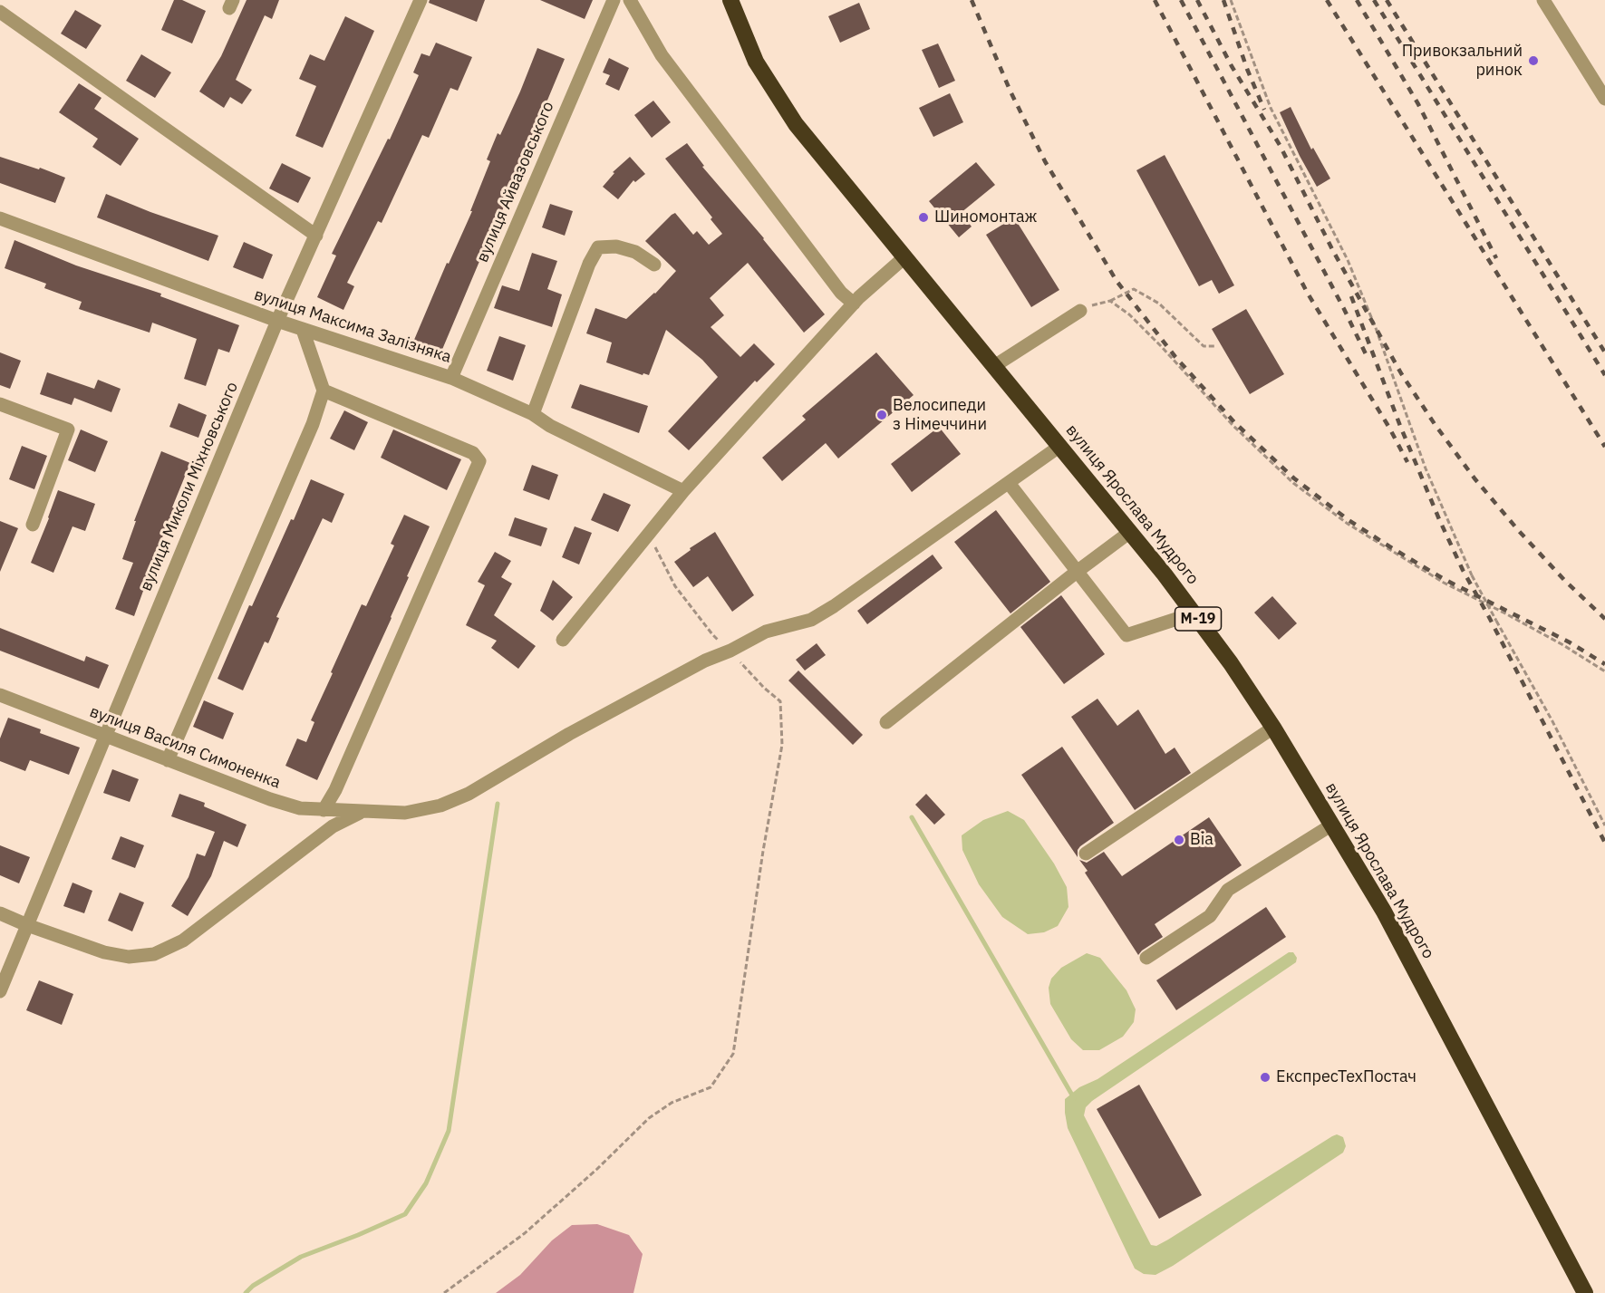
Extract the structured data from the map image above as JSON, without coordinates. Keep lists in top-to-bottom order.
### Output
{
  "streets": {
    "highway": ["вулиця Ярослава Мудрого", "М-19"],
    "street": [
      "вулиця Айвазовського",
      "вулиця Максима Залізняка",
      "вулиця Миколи Міхновського",
      "вулиця Василя Симоненка"
    ]
  },
  "crossings": [
    ["вулиця Айвазовського", "вулиця Максима Залізняка"],
    ["вулиця Максима Залізняка", "вулиця Миколи Міхновського"],
    ["вулиця Миколи Міхновського", "вулиця Василя Симоненка"],
    ["вулиця Ярослава Мудрого", "вулиця Василя Симоненка"]
  ],
  "places": [
    "Привокзальний ринок",
    "Шиномонтаж",
    "Велосипеди з Німеччини",
    "Віа",
    "ЕкспресТехПостач"
  ]
}
